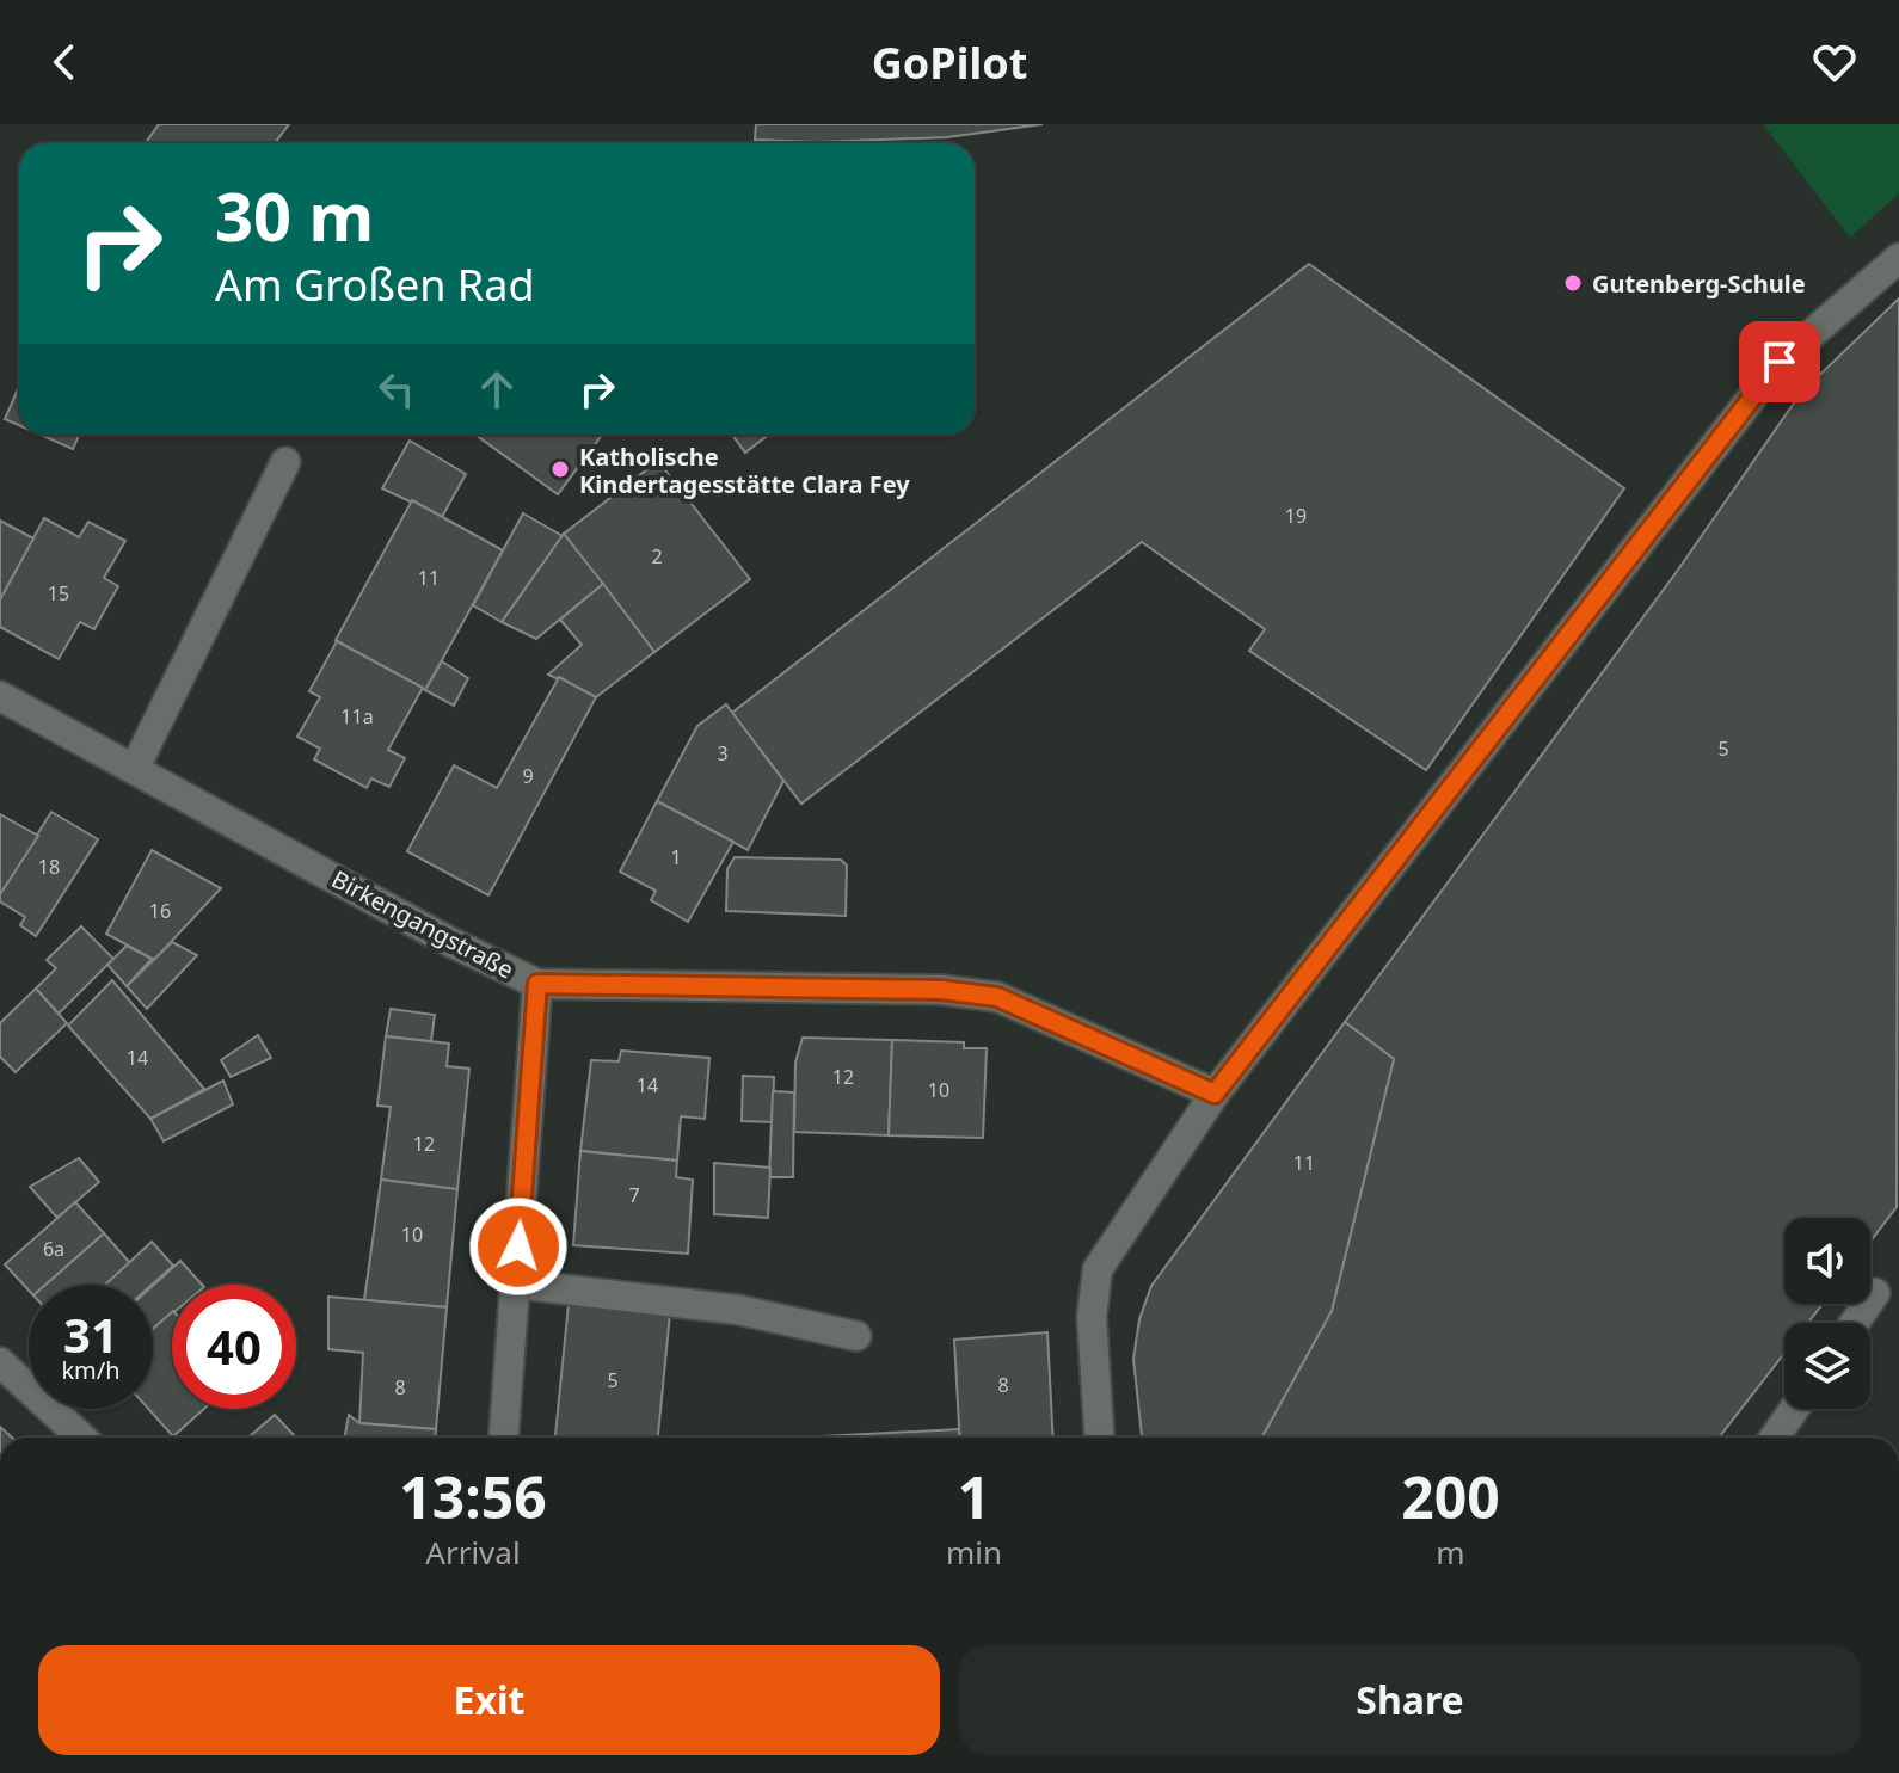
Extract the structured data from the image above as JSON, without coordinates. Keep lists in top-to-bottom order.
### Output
{
  "streets": {
    "street": ["Birkengangstraße"]
  },
  "places": ["Gutenberg-Schule", "Katholische Kindertagesstätte Clara Fey"],
  "house_numbers": [
    "19",
    "2",
    "11",
    "15",
    "11a",
    "5",
    "3",
    "9",
    "1",
    "18",
    "16",
    "14",
    "12",
    "14",
    "10",
    "12",
    "11",
    "7",
    "10",
    "6a",
    "5",
    "8",
    "8"
  ],
  "page": {
    "header": "GoPilot",
    "turn": ["30 m", "Am Großen Rad"],
    "speed": "31 km/h",
    "limit": "40",
    "eta": [
      "13:56",
      "Arrival",
      "1",
      "min",
      "200",
      "m"
    ],
    "buttons": ["Exit", "Share"]
  }
}
